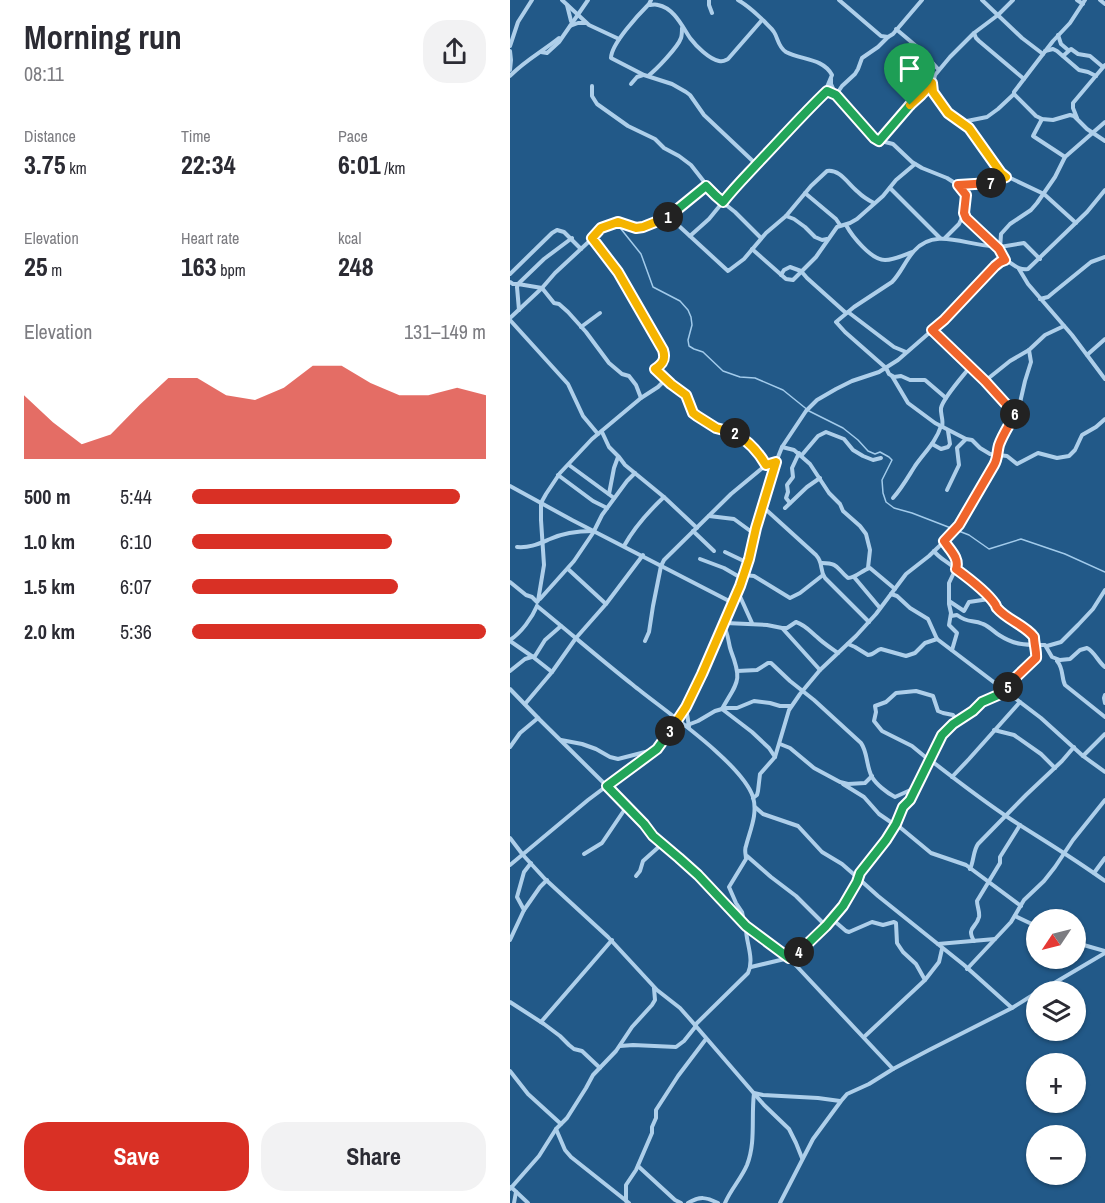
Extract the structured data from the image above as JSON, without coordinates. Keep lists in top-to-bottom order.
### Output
{
  "north": "bottom left",
  "page": {
    "heading": ["Morning run", "08:11"],
    "stats": [
      ["Distance", "3.75 km"],
      ["Time", "22:34"],
      ["Pace", "6:01 /km"],
      ["Elevation", "25 m"],
      ["Heart rate", "163 bpm"],
      ["kcal", "248"]
    ],
    "pins": [
      "7",
      "1",
      "6",
      "2",
      "5",
      "3",
      "4"
    ],
    "chart": ["Elevation", "131–149 m"],
    "list": [
      {
        "name": "500 m",
        "note": "5:44"
      },
      {
        "name": "1.0 km",
        "note": "6:10"
      },
      {
        "name": "1.5 km",
        "note": "6:07"
      },
      {
        "name": "2.0 km",
        "note": "5:36"
      }
    ],
    "map_buttons": ["+", "−"],
    "buttons": ["Save", "Share"]
  }
}
